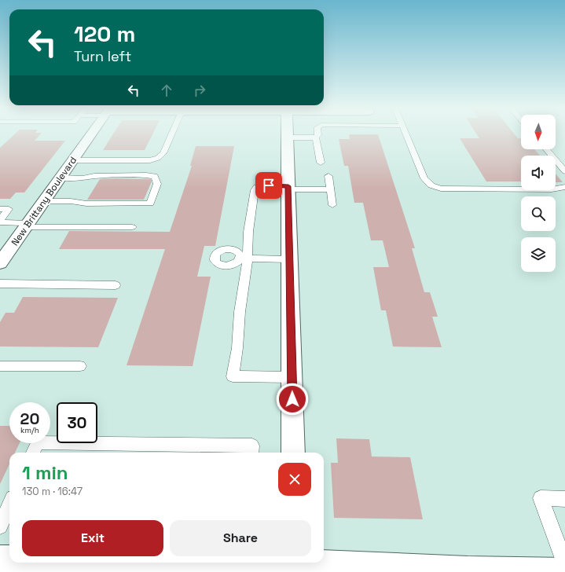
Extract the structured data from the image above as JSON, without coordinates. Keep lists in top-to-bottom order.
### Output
{
  "streets": {
    "street": ["New Brittany Boulevard"]
  },
  "north": "bottom",
  "page": {
    "turn": ["120 m", "Turn left"],
    "speed": "20 km/h",
    "limit": "30",
    "heading": ["1 min", "130 m · 16:47"],
    "buttons": ["Exit", "Share"]
  }
}
